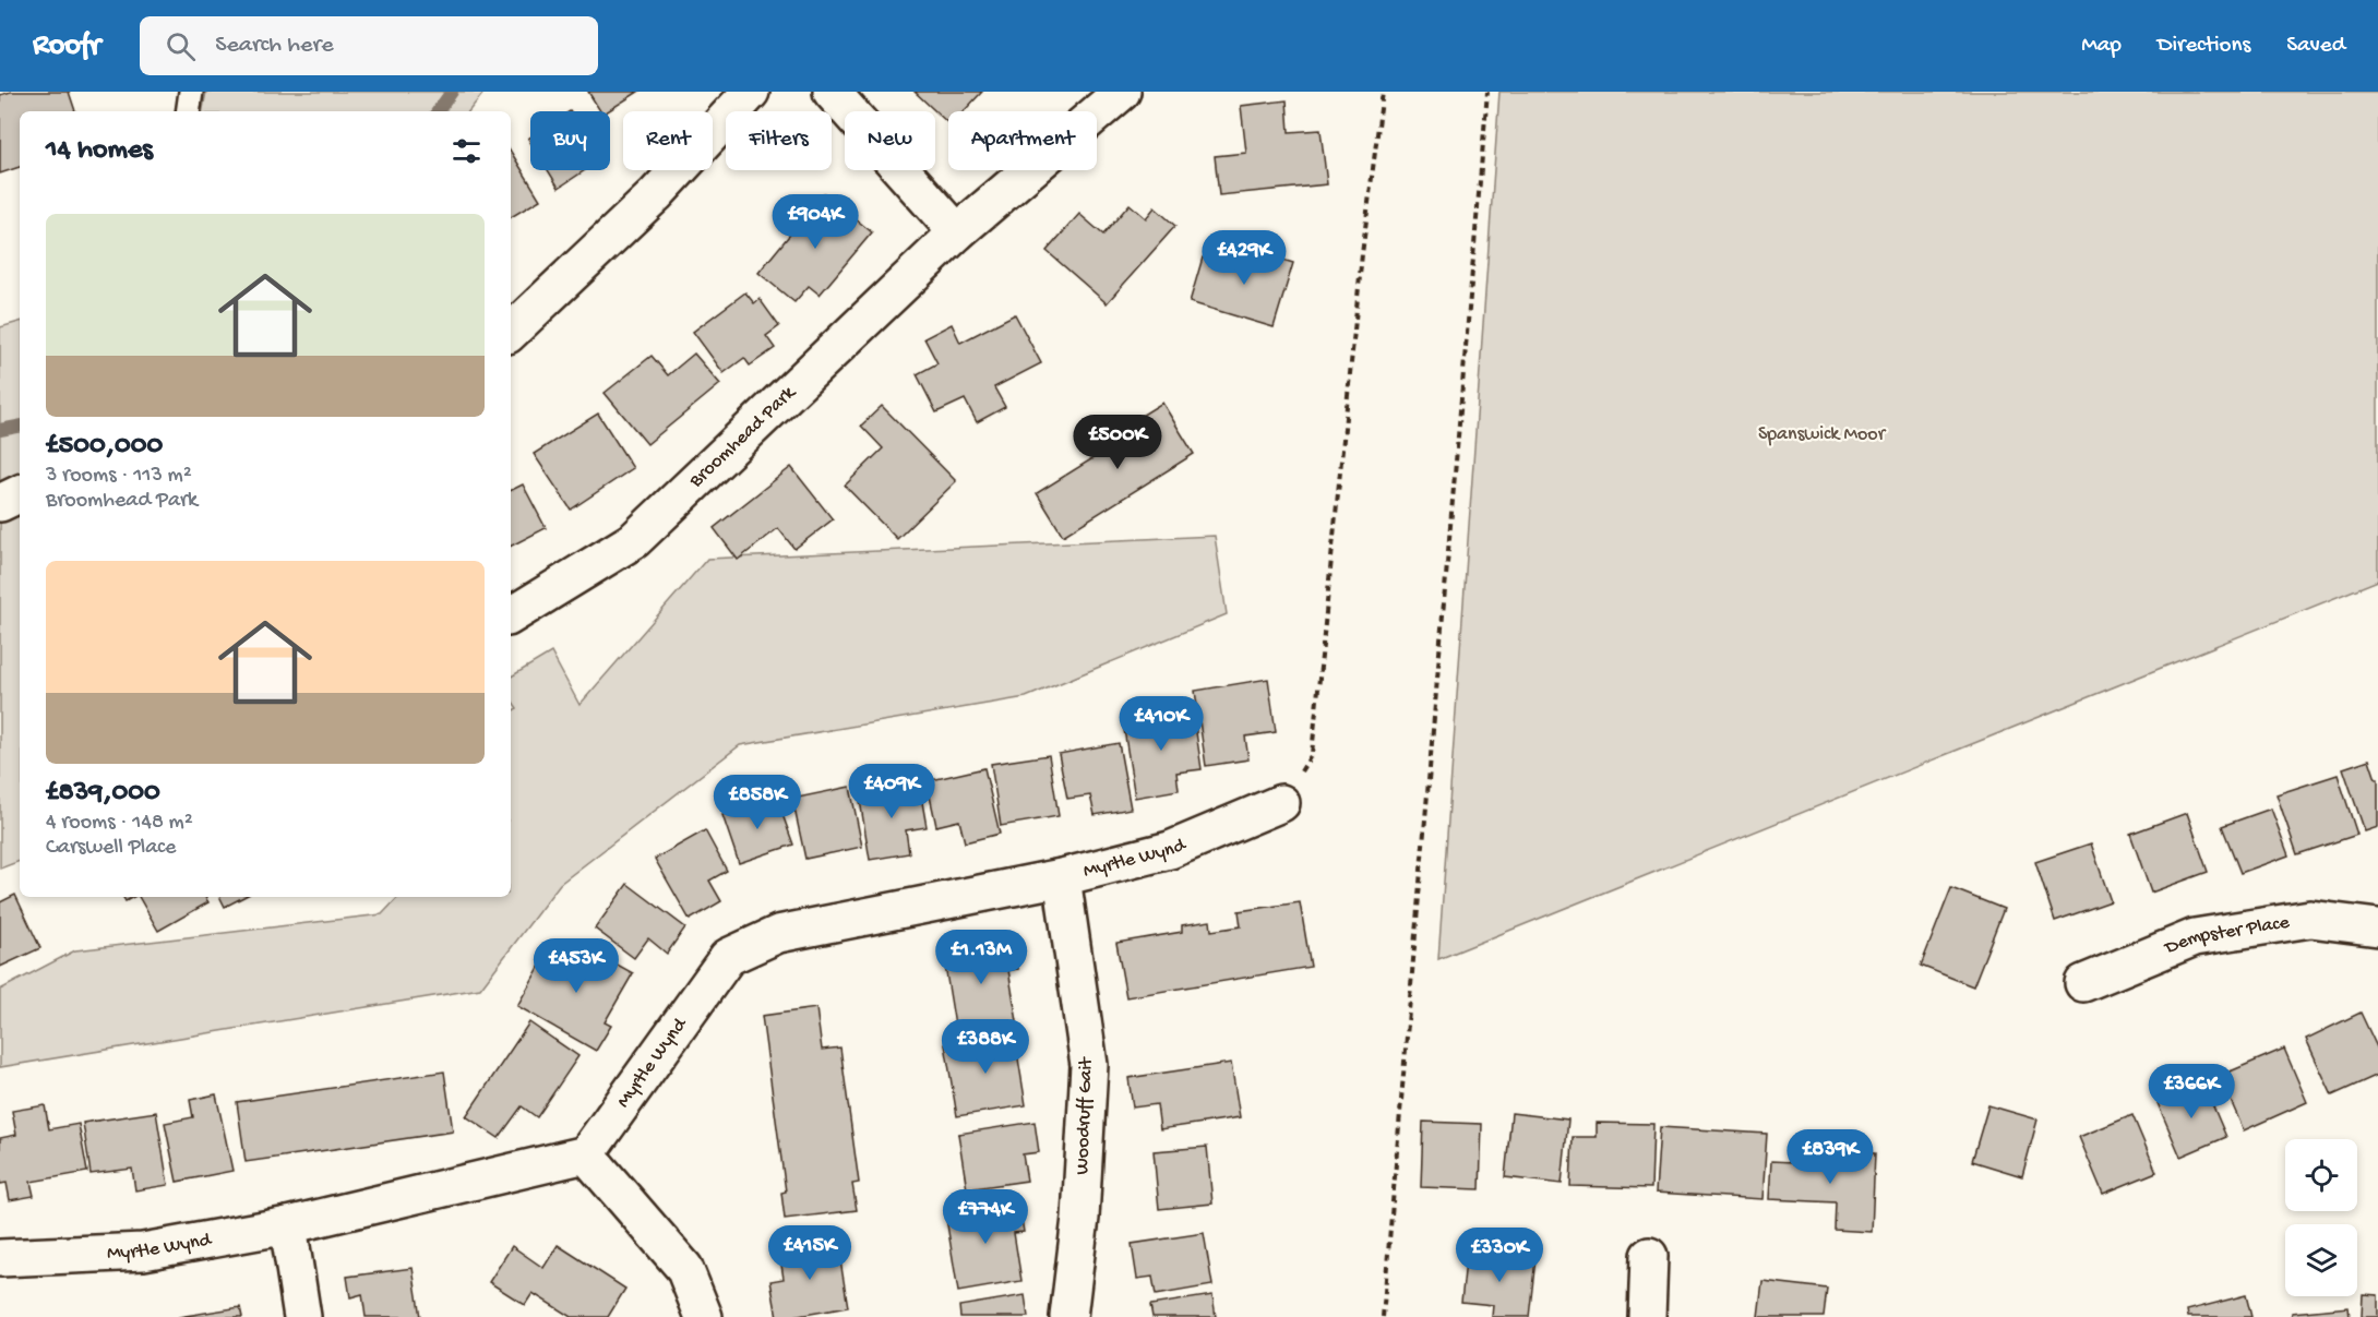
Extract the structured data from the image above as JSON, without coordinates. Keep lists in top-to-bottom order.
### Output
{
  "streets": {
    "street": [
      "Broomhead Park",
      "Myrtle Wynd",
      "Dempster Place",
      "Woodruff Gait"
    ]
  },
  "crossings": [
    ["Myrtle Wynd", "Woodruff Gait"]
  ],
  "parks": ["Spanswick Moor"],
  "page": {
    "header": "Roofr",
    "search": "Search here",
    "nav": ["Map", "Directions", "Saved"],
    "chip": [
      "Buy",
      "Rent",
      "Filters",
      "New",
      "Apartment"
    ],
    "heading": "14 homes",
    "list": [
      {
        "name": "£500,000",
        "note": "3 rooms · 113 m² · Broomhead Park"
      },
      {
        "name": "£839,000",
        "note": "4 rooms · 148 m² · Carswell Place"
      }
    ],
    "price": [
      "£904K",
      "£429K",
      "£500K",
      "£410K",
      "£409K",
      "£858K",
      "£1.13M",
      "£453K",
      "£388K",
      "£366K",
      "£839K",
      "£774K",
      "£415K",
      "£330K"
    ]
  }
}
